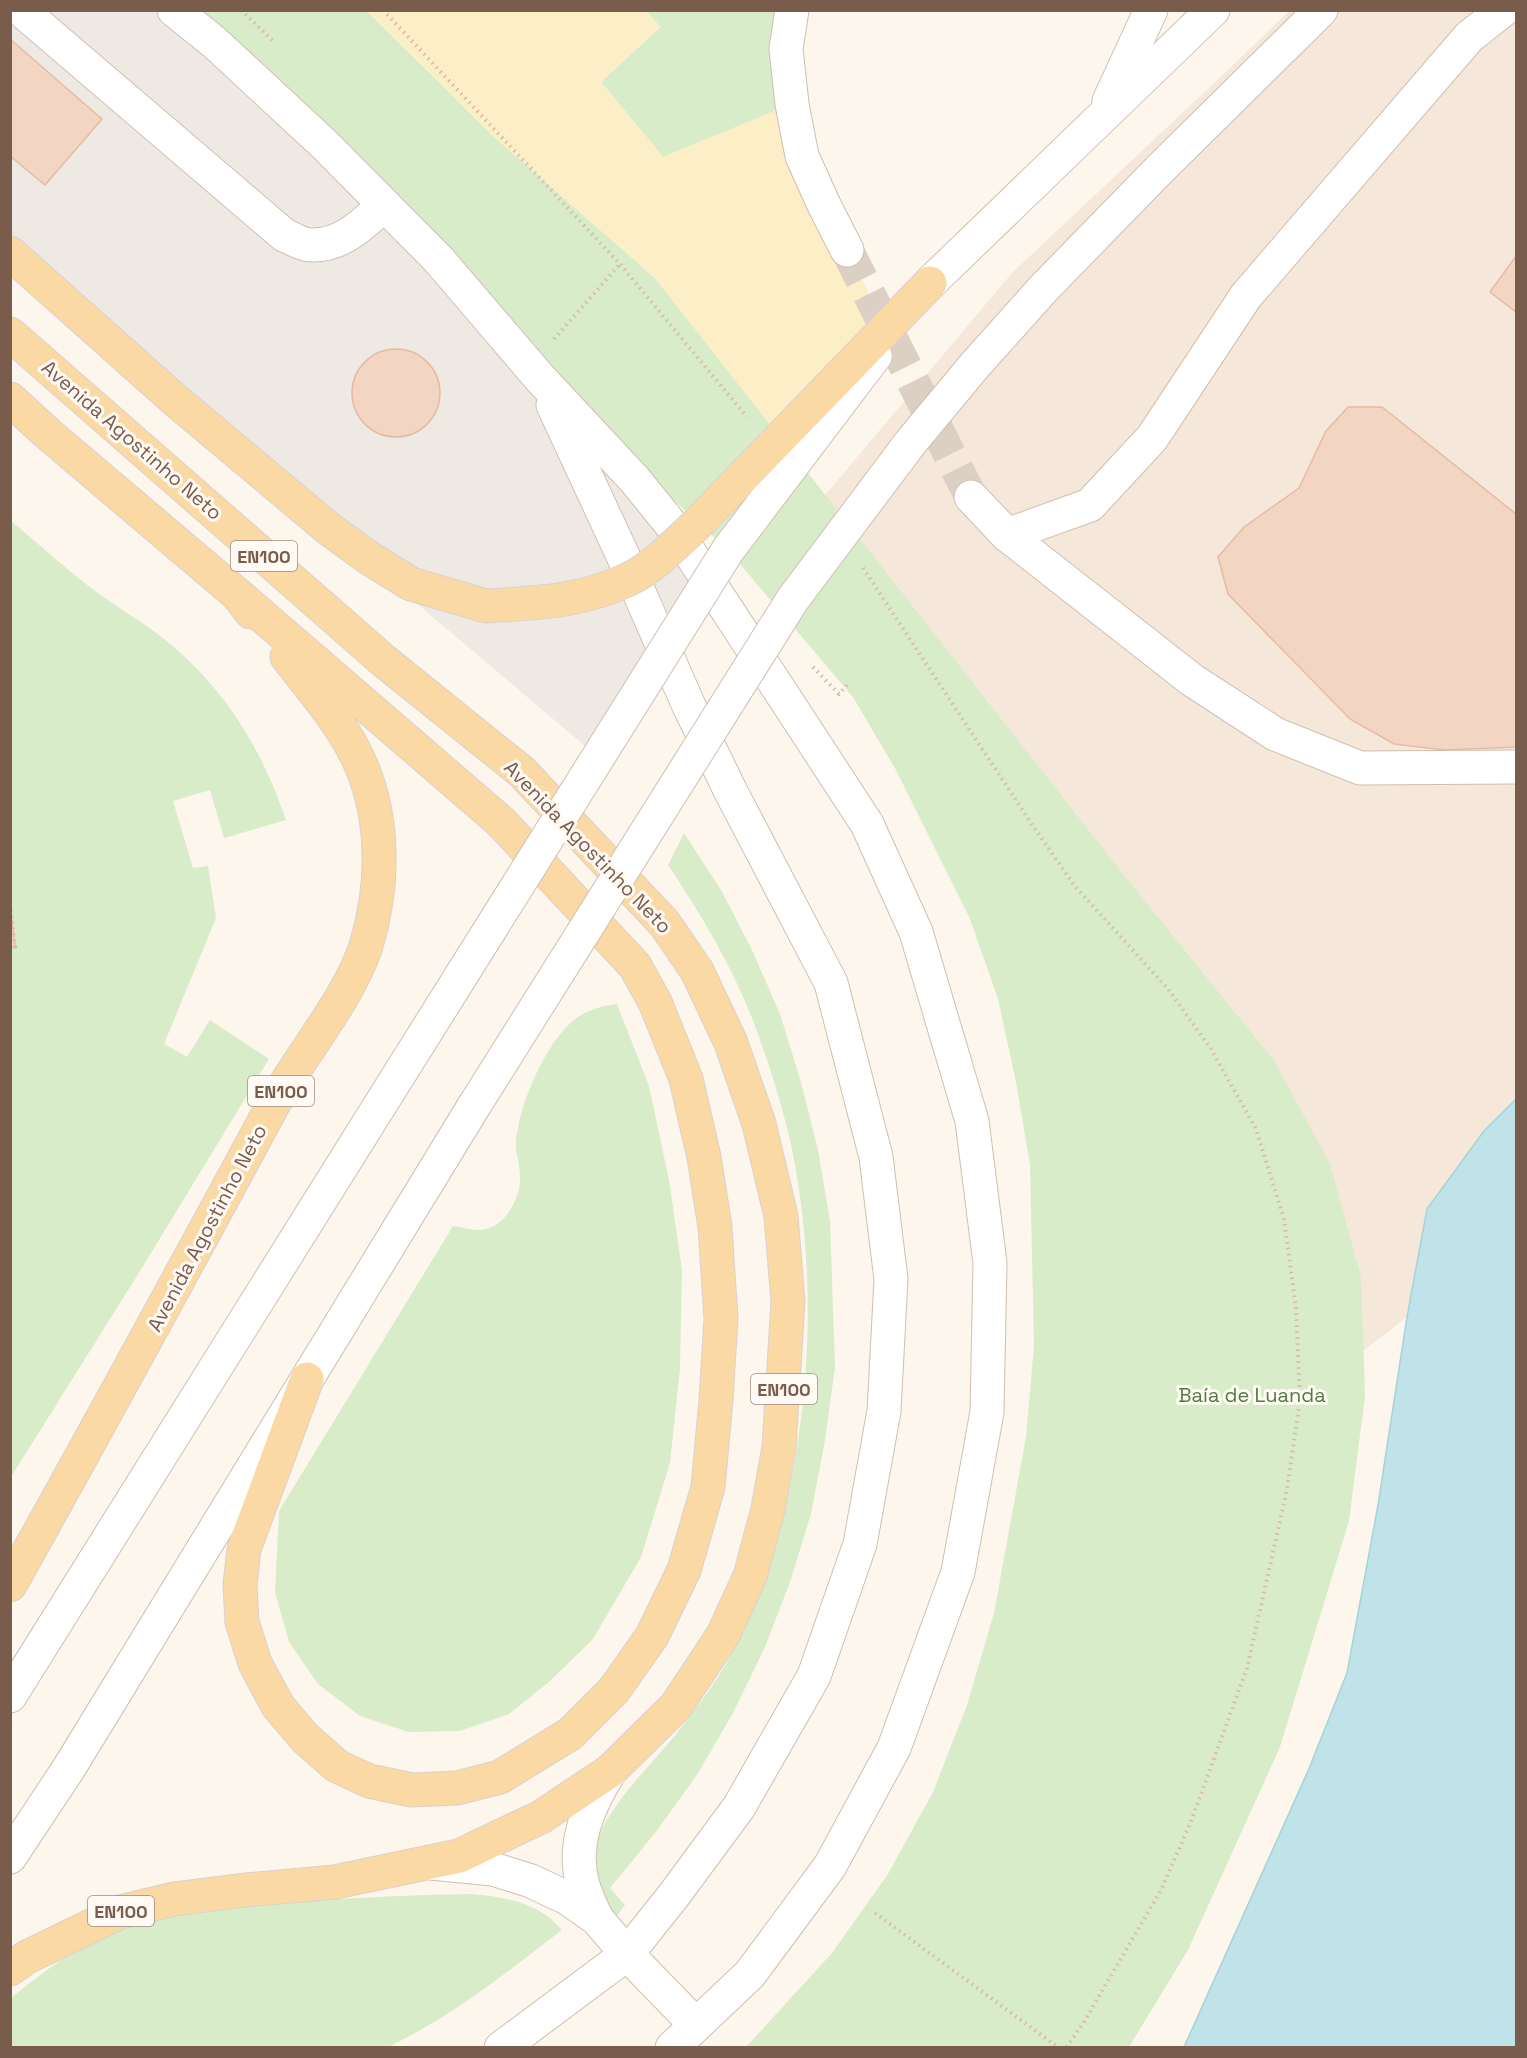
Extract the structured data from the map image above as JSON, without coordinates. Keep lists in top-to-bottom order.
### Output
{
  "streets": {
    "main road": ["Avenida Agostinho Neto", "EN100"]
  },
  "parks": ["Baía de Luanda"]
}
